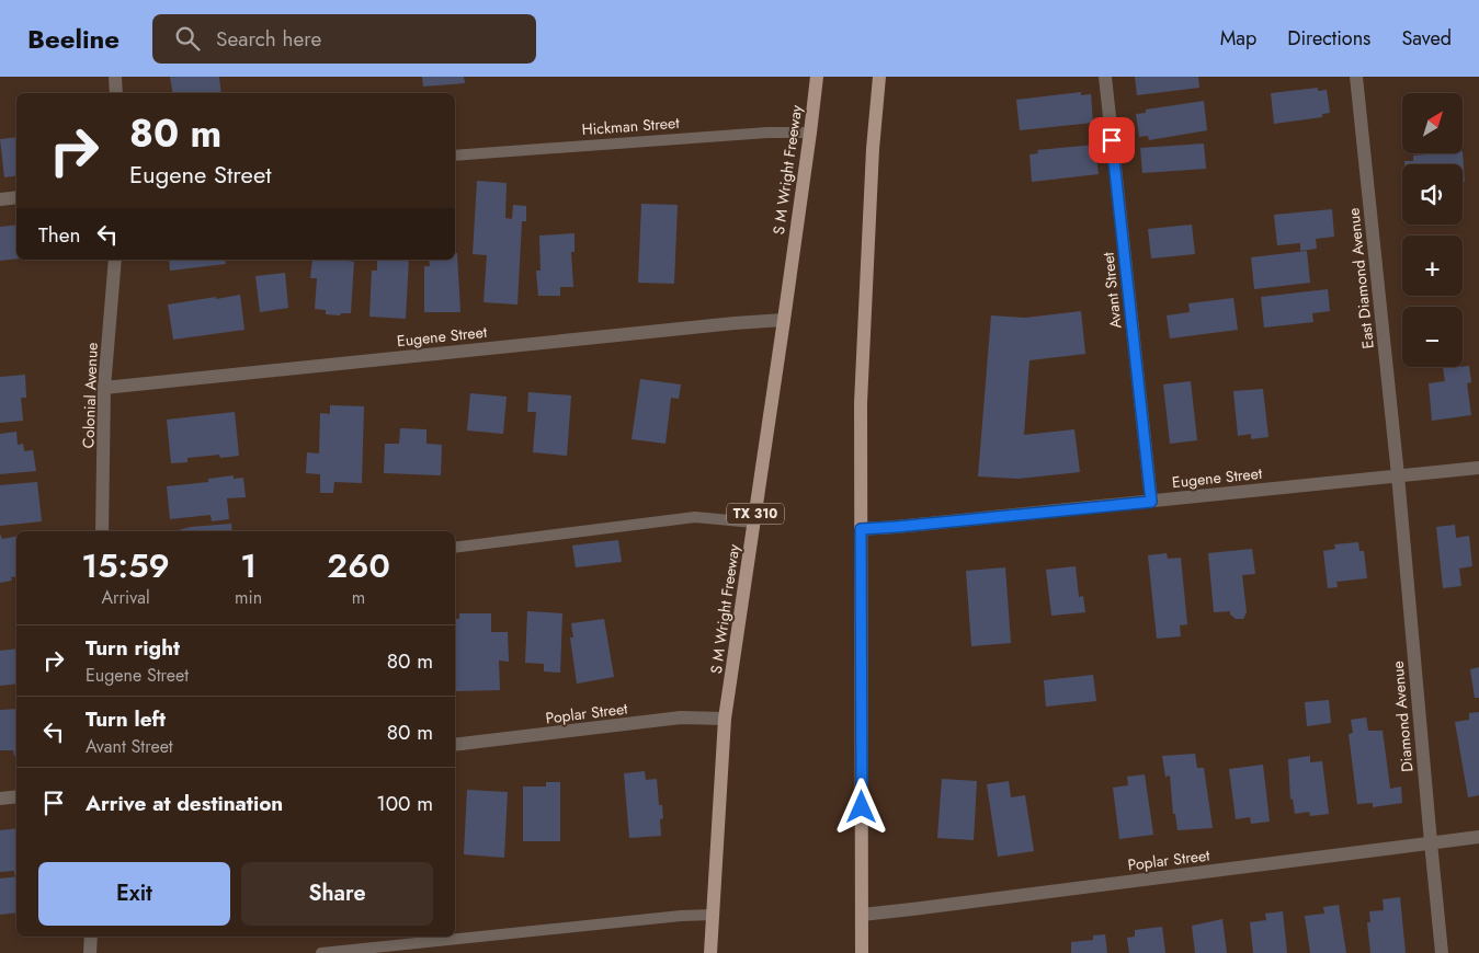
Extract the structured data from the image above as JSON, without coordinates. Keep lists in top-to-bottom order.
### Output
{
  "streets": {
    "main road": ["S M Wright Freeway", "TX 310"],
    "street": [
      "East Diamond Avenue",
      "Avant Street",
      "Eugene Street",
      "Colonial Avenue",
      "Poplar Street",
      "Diamond Avenue"
    ],
    "lane": ["Hickman Street"]
  },
  "crossings": [
    ["Hickman Street", "S M Wright Freeway"],
    ["S M Wright Freeway", "Eugene Street"],
    ["S M Wright Freeway", "Poplar Street"],
    ["East Diamond Avenue", "Eugene Street"],
    ["East Diamond Avenue", "Diamond Avenue"],
    ["Avant Street", "Eugene Street"],
    ["Eugene Street", "Colonial Avenue"],
    ["Eugene Street", "Diamond Avenue"],
    ["Poplar Street", "Diamond Avenue"]
  ],
  "north": "top right",
  "page": {
    "header": "Beeline",
    "search": "Search here",
    "nav": ["Map", "Directions", "Saved"],
    "map_buttons": ["+", "−"],
    "turn": ["80 m", "Eugene Street"],
    "then": "Then",
    "eta": [
      "15:59",
      "Arrival",
      "1",
      "min",
      "260",
      "m"
    ],
    "list": [
      {
        "name": "Turn right",
        "note": "Eugene Street",
        "value": "80 m"
      },
      {
        "name": "Turn left",
        "note": "Avant Street",
        "value": "80 m"
      },
      {
        "name": "Arrive at destination",
        "value": "100 m"
      }
    ],
    "buttons": ["Exit", "Share"]
  }
}
